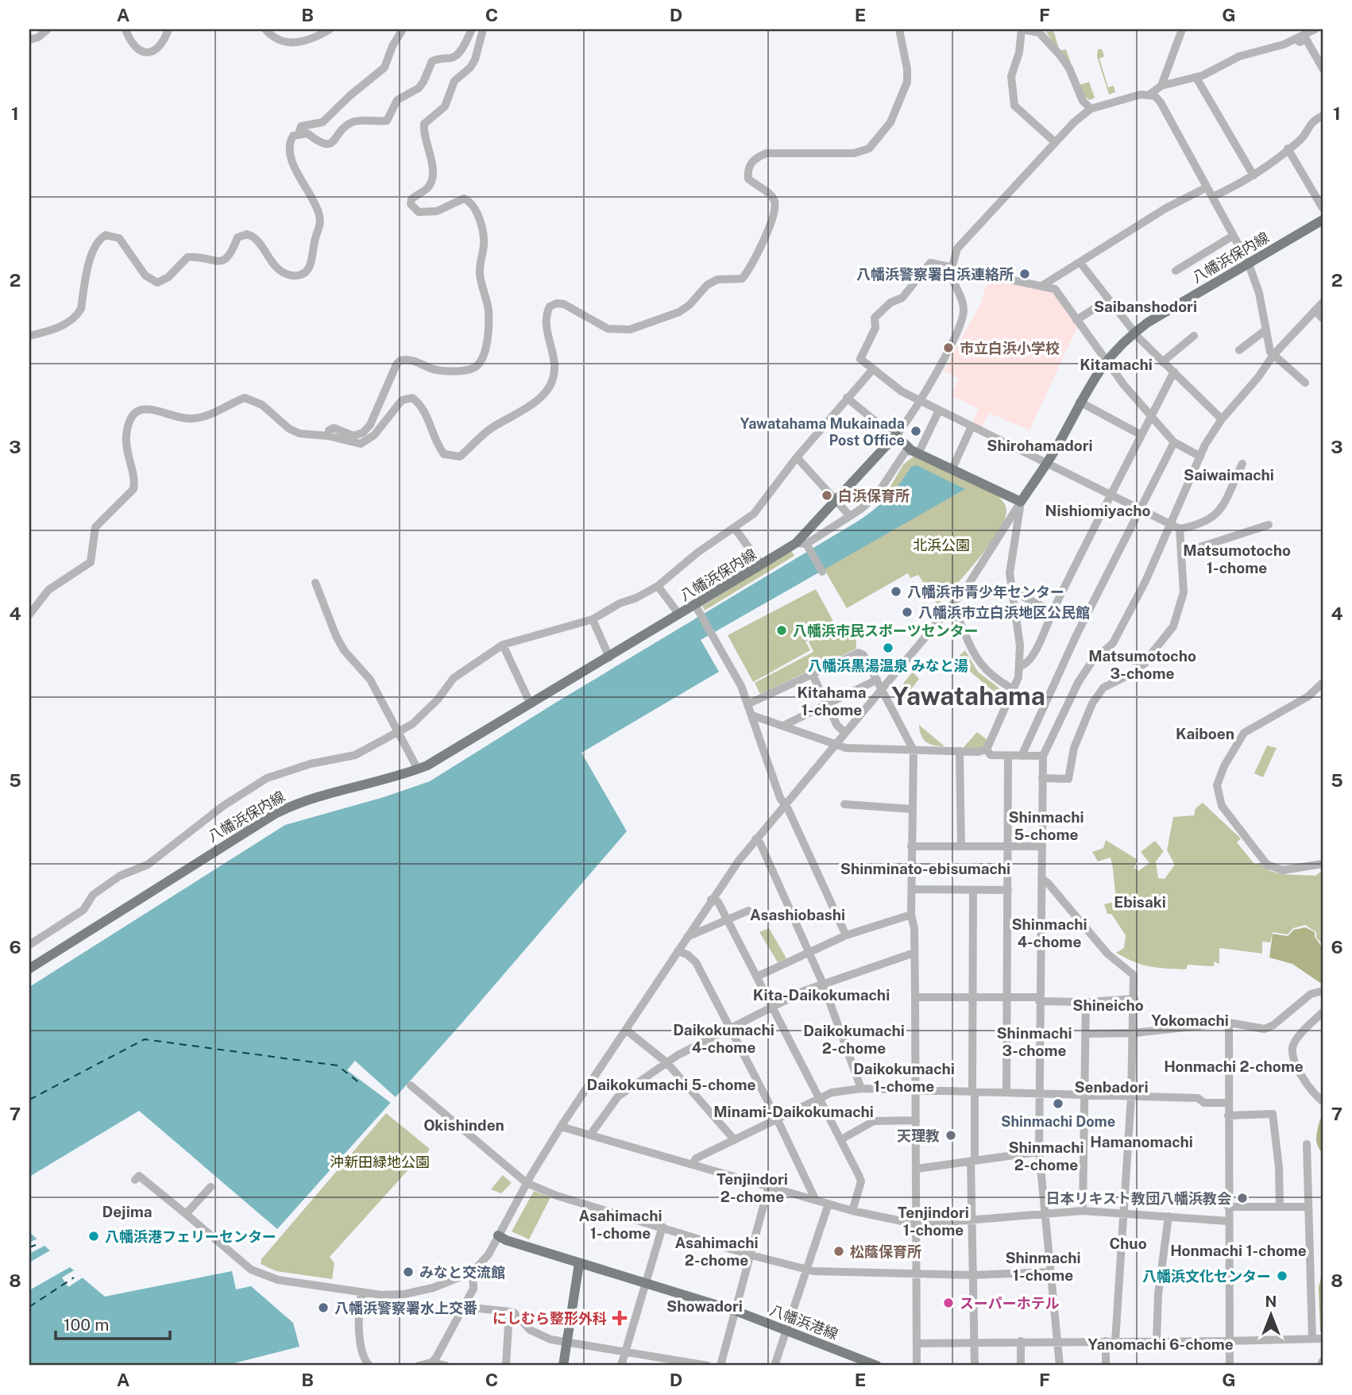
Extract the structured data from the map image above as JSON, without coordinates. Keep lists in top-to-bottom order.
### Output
{
  "streets": {
    "main road": ["八幡浜保内線", "八幡浜港線"]
  },
  "districts": [
    "Saibanshodori",
    "Kitamachi",
    "Shirohamadori",
    "Saiwaimachi",
    "Nishiomiyacho",
    "Matsumotocho 1-chome",
    "Matsumotocho 3-chome",
    "Kitahama 1-chome",
    "Yawatahama",
    "Kaiboen",
    "Shinmachi 5-chome",
    "Shinminato-ebisumachi",
    "Ebisaki",
    "Asashiobashi",
    "Shinmachi 4-chome",
    "Kita-Daikokumachi",
    "Shineicho",
    "Yokomachi",
    "Daikokumachi 4-chome",
    "Daikokumachi 2-chome",
    "Shinmachi 3-chome",
    "Honmachi 2-chome",
    "Daikokumachi 1-chome",
    "Daikokumachi 5-chome",
    "Senbadori",
    "Minami-Daikokumachi",
    "Okishinden",
    "Hamanomachi",
    "Shinmachi 2-chome",
    "Tenjindori 2-chome",
    "Dejima",
    "Tenjindori 1-chome",
    "Asahimachi 1-chome",
    "Asahimachi 2-chome",
    "Chuo",
    "Honmachi 1-chome",
    "Shinmachi 1-chome",
    "Showadori",
    "Yanomachi 6-chome"
  ],
  "parks": ["北浜公園", "沖新田緑地公園"],
  "places": {
    "other": [
      "八幡浜警察署白浜連絡所",
      "市立白浜小学校",
      "Yawatahama Mukainada Post Office",
      "白浜保育所",
      "八幡浜市青少年センター",
      "八幡浜市立白浜地区公民館",
      "八幡浜市民スポーツセンター",
      "八幡浜黒湯温泉 みなと湯",
      "Shinmachi Dome",
      "天理教",
      "日本リキスト教団八幡浜教会",
      "八幡浜港フェリーセンター",
      "松蔭保育所",
      "みなと交流館",
      "八幡浜文化センター",
      "スーパーホテル",
      "八幡浜警察署水上交番"
    ],
    "health": ["にしむら整形外科"]
  },
  "scale_bar": "100 m",
  "north": "top",
  "grid": {
    "columns": [
      "A",
      "B",
      "C",
      "D",
      "E",
      "F",
      "G"
    ],
    "rows": [
      "1",
      "2",
      "3",
      "4",
      "5",
      "6",
      "7",
      "8"
    ]
  }
}
